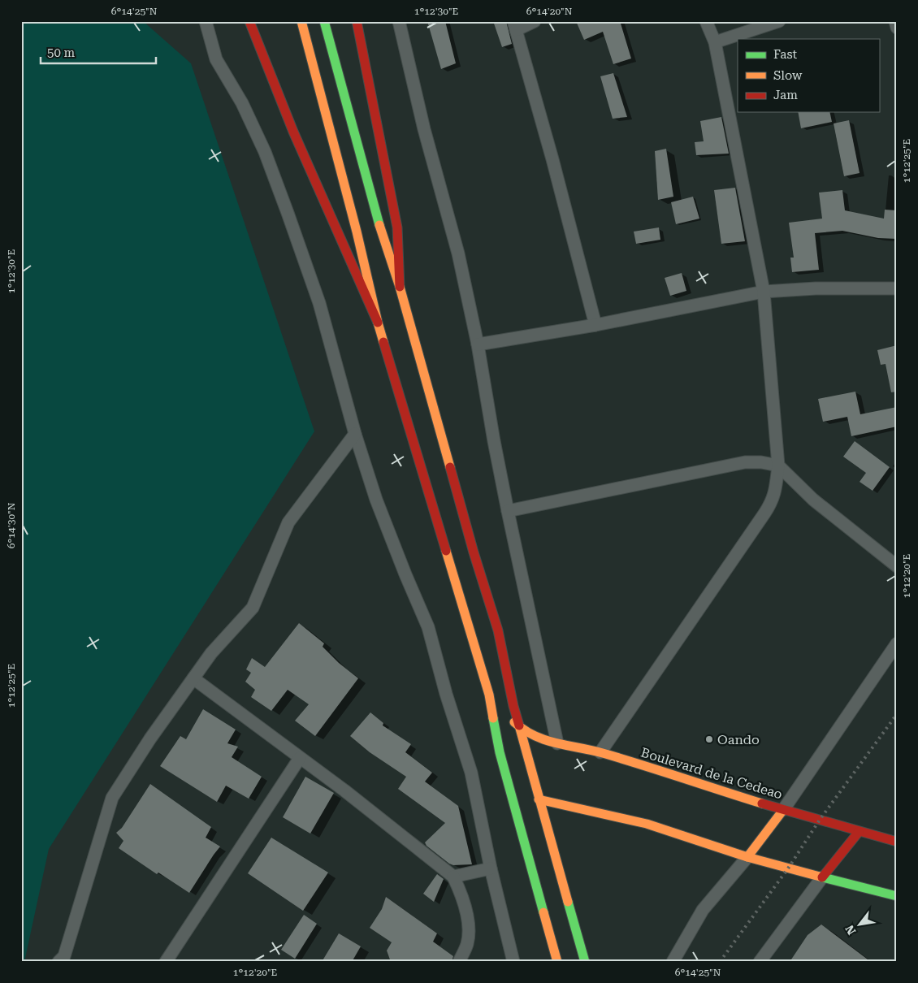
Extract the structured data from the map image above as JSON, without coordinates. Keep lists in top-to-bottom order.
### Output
{
  "streets": {
    "main road": ["Boulevard de la Cedeao"]
  },
  "places": ["Oando"],
  "legend": ["Fast", "Slow", "Jam"],
  "scale_bar": "50 m",
  "north": "bottom left",
  "coordinates": [
    "6°14'25\"N",
    "1°12'30\"E",
    "6°14'20\"N",
    "1°12'25\"E",
    "6°14'30\"N",
    "1°12'20\"E"
  ]
}
